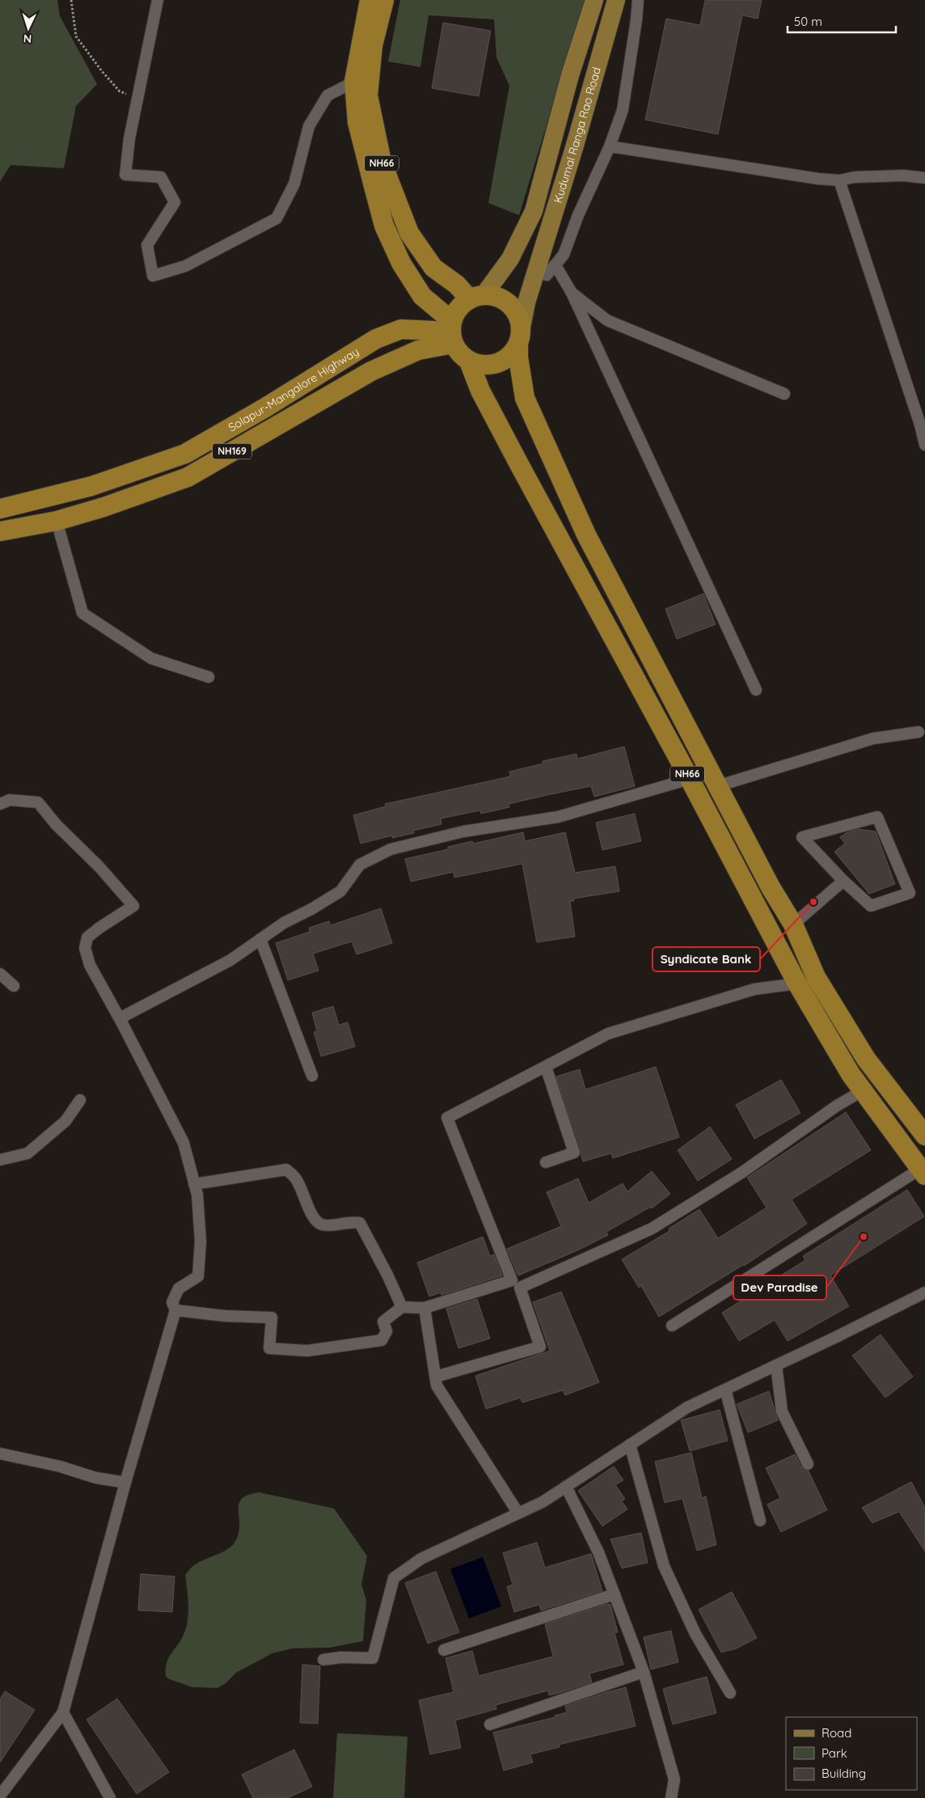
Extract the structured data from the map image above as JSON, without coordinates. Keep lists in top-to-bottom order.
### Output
{
  "streets": {
    "highway": ["NH66", "Solapur-Mangalore Highway", "NH169"],
    "main road": ["Kudumal Ranga Rao Road"]
  },
  "crossings": [
    ["Kudumal Ranga Rao Road", "NH66"],
    ["Kudumal Ranga Rao Road", "Solapur-Mangalore Highway"],
    ["Kudumal Ranga Rao Road", "NH169"],
    ["NH66", "Solapur-Mangalore Highway"],
    ["NH66", "NH169"],
    ["Solapur-Mangalore Highway", "NH169"]
  ],
  "places": ["Syndicate Bank", "Dev Paradise"],
  "legend": ["Road", "Park", "Building"],
  "scale_bar": "50 m",
  "north": "bottom"
}
